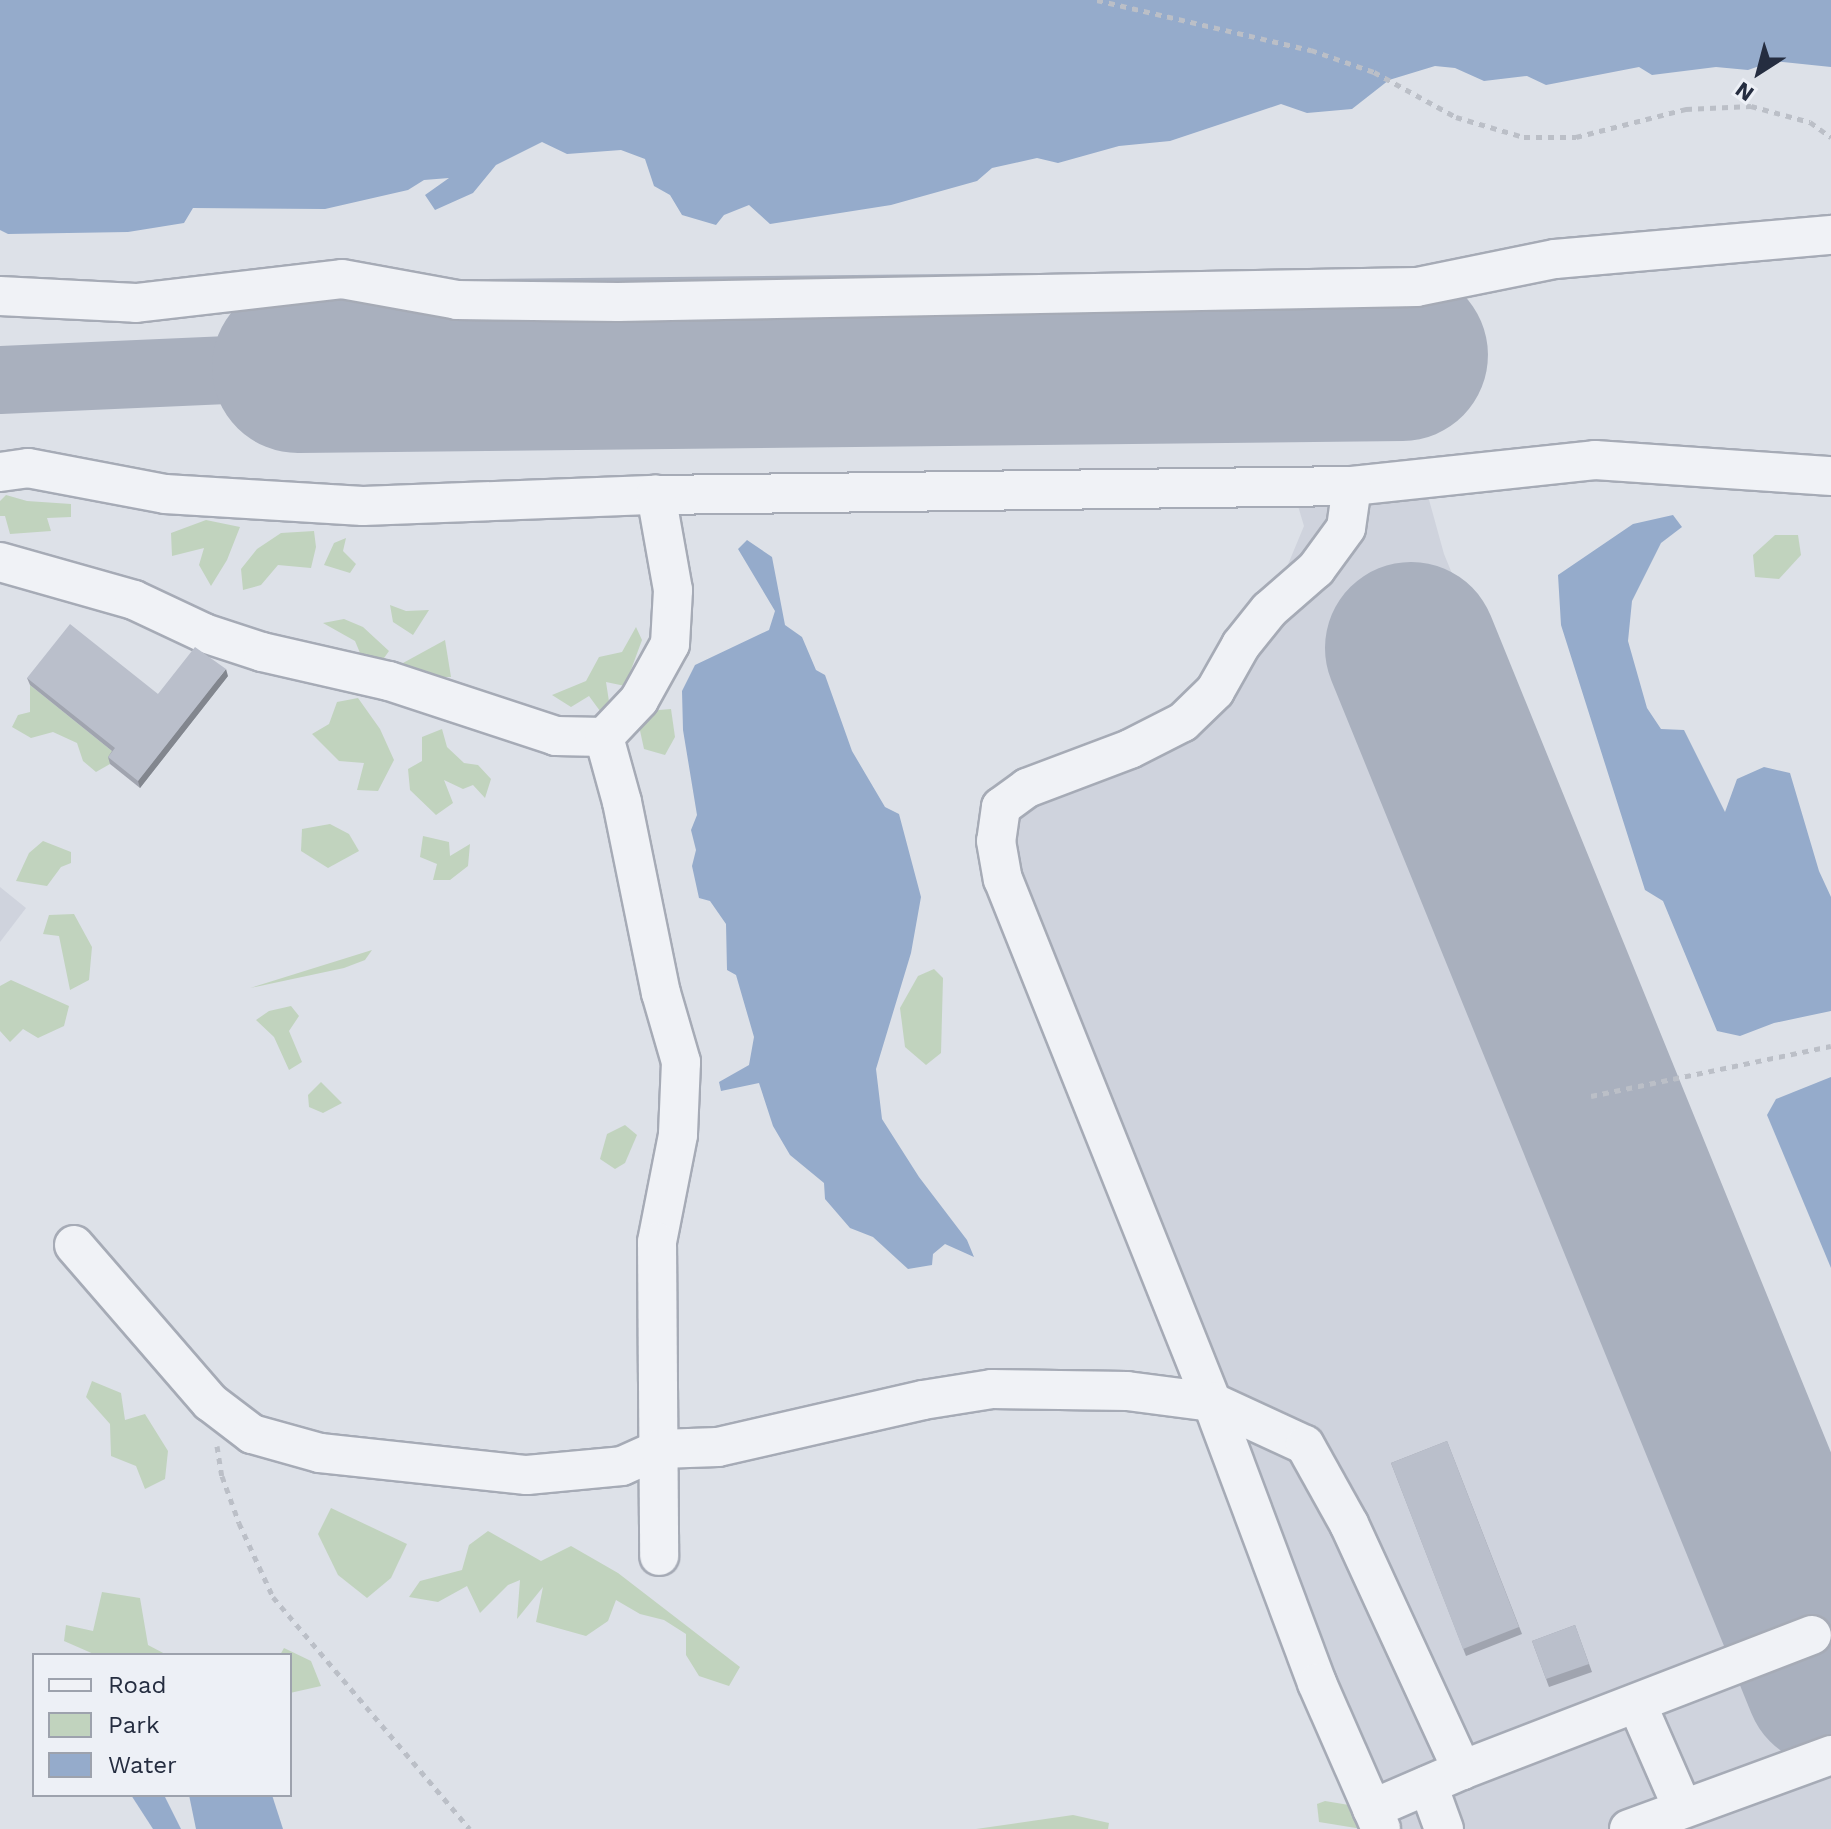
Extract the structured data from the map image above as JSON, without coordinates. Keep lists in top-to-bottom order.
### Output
{
  "legend": ["Road", "Park", "Water"],
  "north": "bottom left"
}
